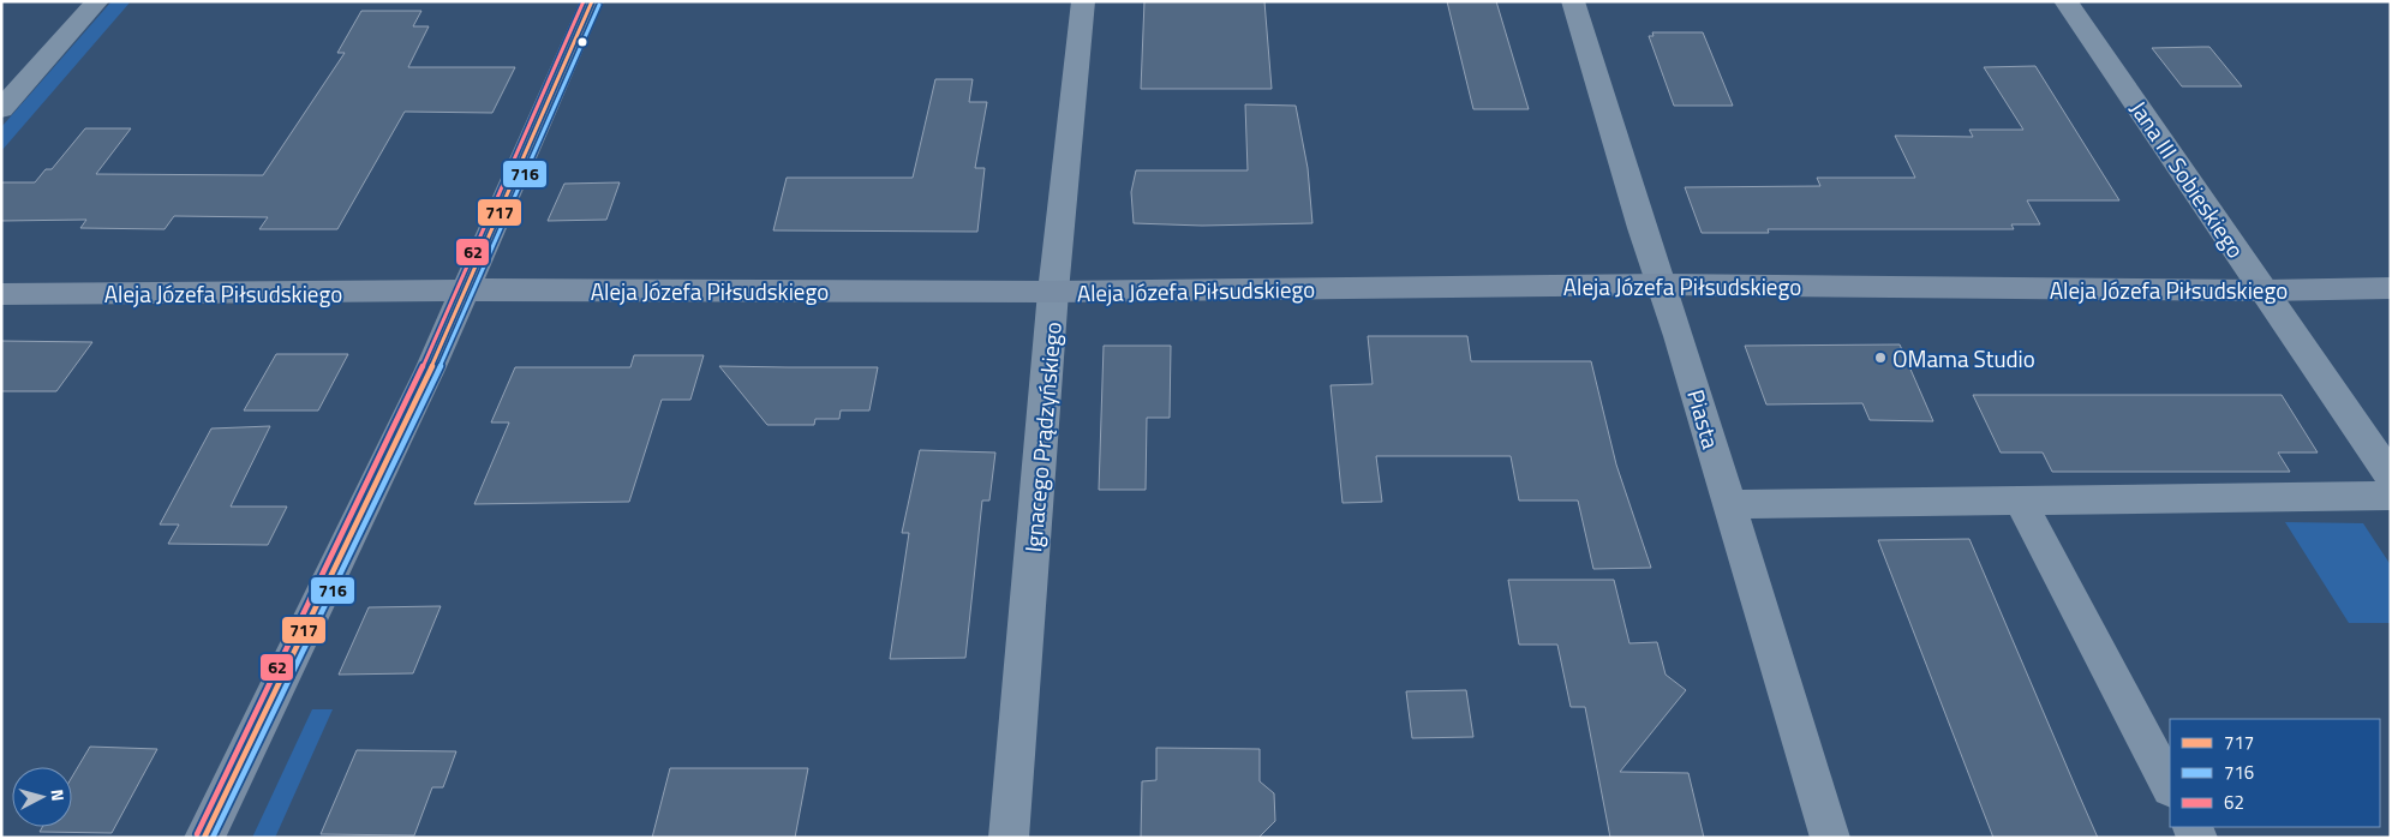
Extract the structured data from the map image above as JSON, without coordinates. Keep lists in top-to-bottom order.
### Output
{
  "streets": {
    "street": [
      "Jana III Sobieskiego",
      "Aleja Józefa Piłsudskiego",
      "Piasta",
      "Ignacego Prądzyńskiego"
    ]
  },
  "crossings": [
    ["Jana III Sobieskiego", "Aleja Józefa Piłsudskiego"],
    ["Aleja Józefa Piłsudskiego", "Piasta"],
    ["Aleja Józefa Piłsudskiego", "Ignacego Prądzyńskiego"]
  ],
  "places": ["OMama Studio"],
  "lines": ["transit line 717", "transit line 62", "transit line 716"],
  "legend": ["717", "716", "62"],
  "north": "right"
}
